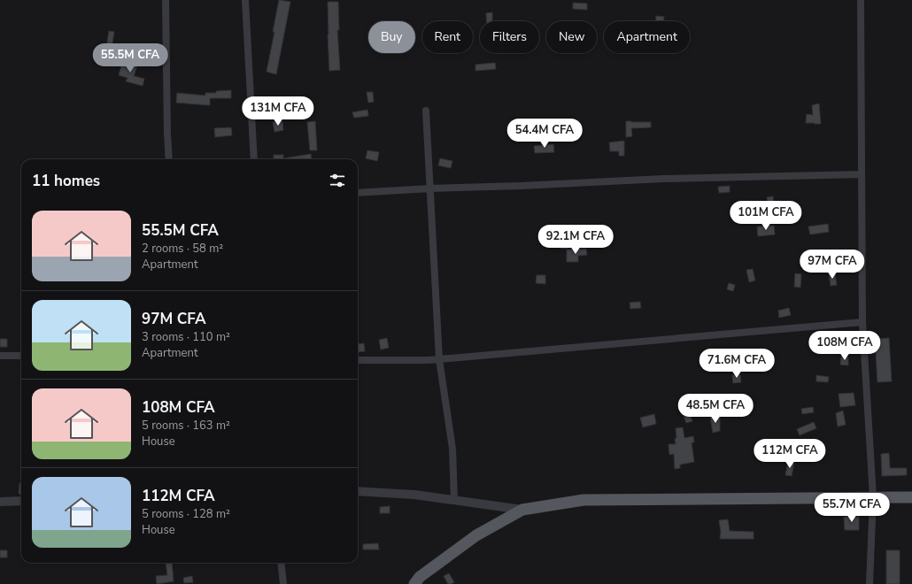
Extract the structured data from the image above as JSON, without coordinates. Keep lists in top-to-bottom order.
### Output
{
  "page": {
    "chip": [
      "Buy",
      "Rent",
      "Filters",
      "New",
      "Apartment"
    ],
    "price": [
      "55.5M CFA",
      "131M CFA",
      "54.4M CFA",
      "101M CFA",
      "92.1M CFA",
      "97M CFA",
      "108M CFA",
      "71.6M CFA",
      "48.5M CFA",
      "112M CFA",
      "55.7M CFA"
    ],
    "heading": "11 homes",
    "list": [
      {
        "name": "55.5M CFA",
        "note": "2 rooms · 58 m² · Apartment"
      },
      {
        "name": "97M CFA",
        "note": "3 rooms · 110 m² · Apartment"
      },
      {
        "name": "108M CFA",
        "note": "5 rooms · 163 m² · House"
      },
      {
        "name": "112M CFA",
        "note": "5 rooms · 128 m² · House"
      }
    ]
  }
}
